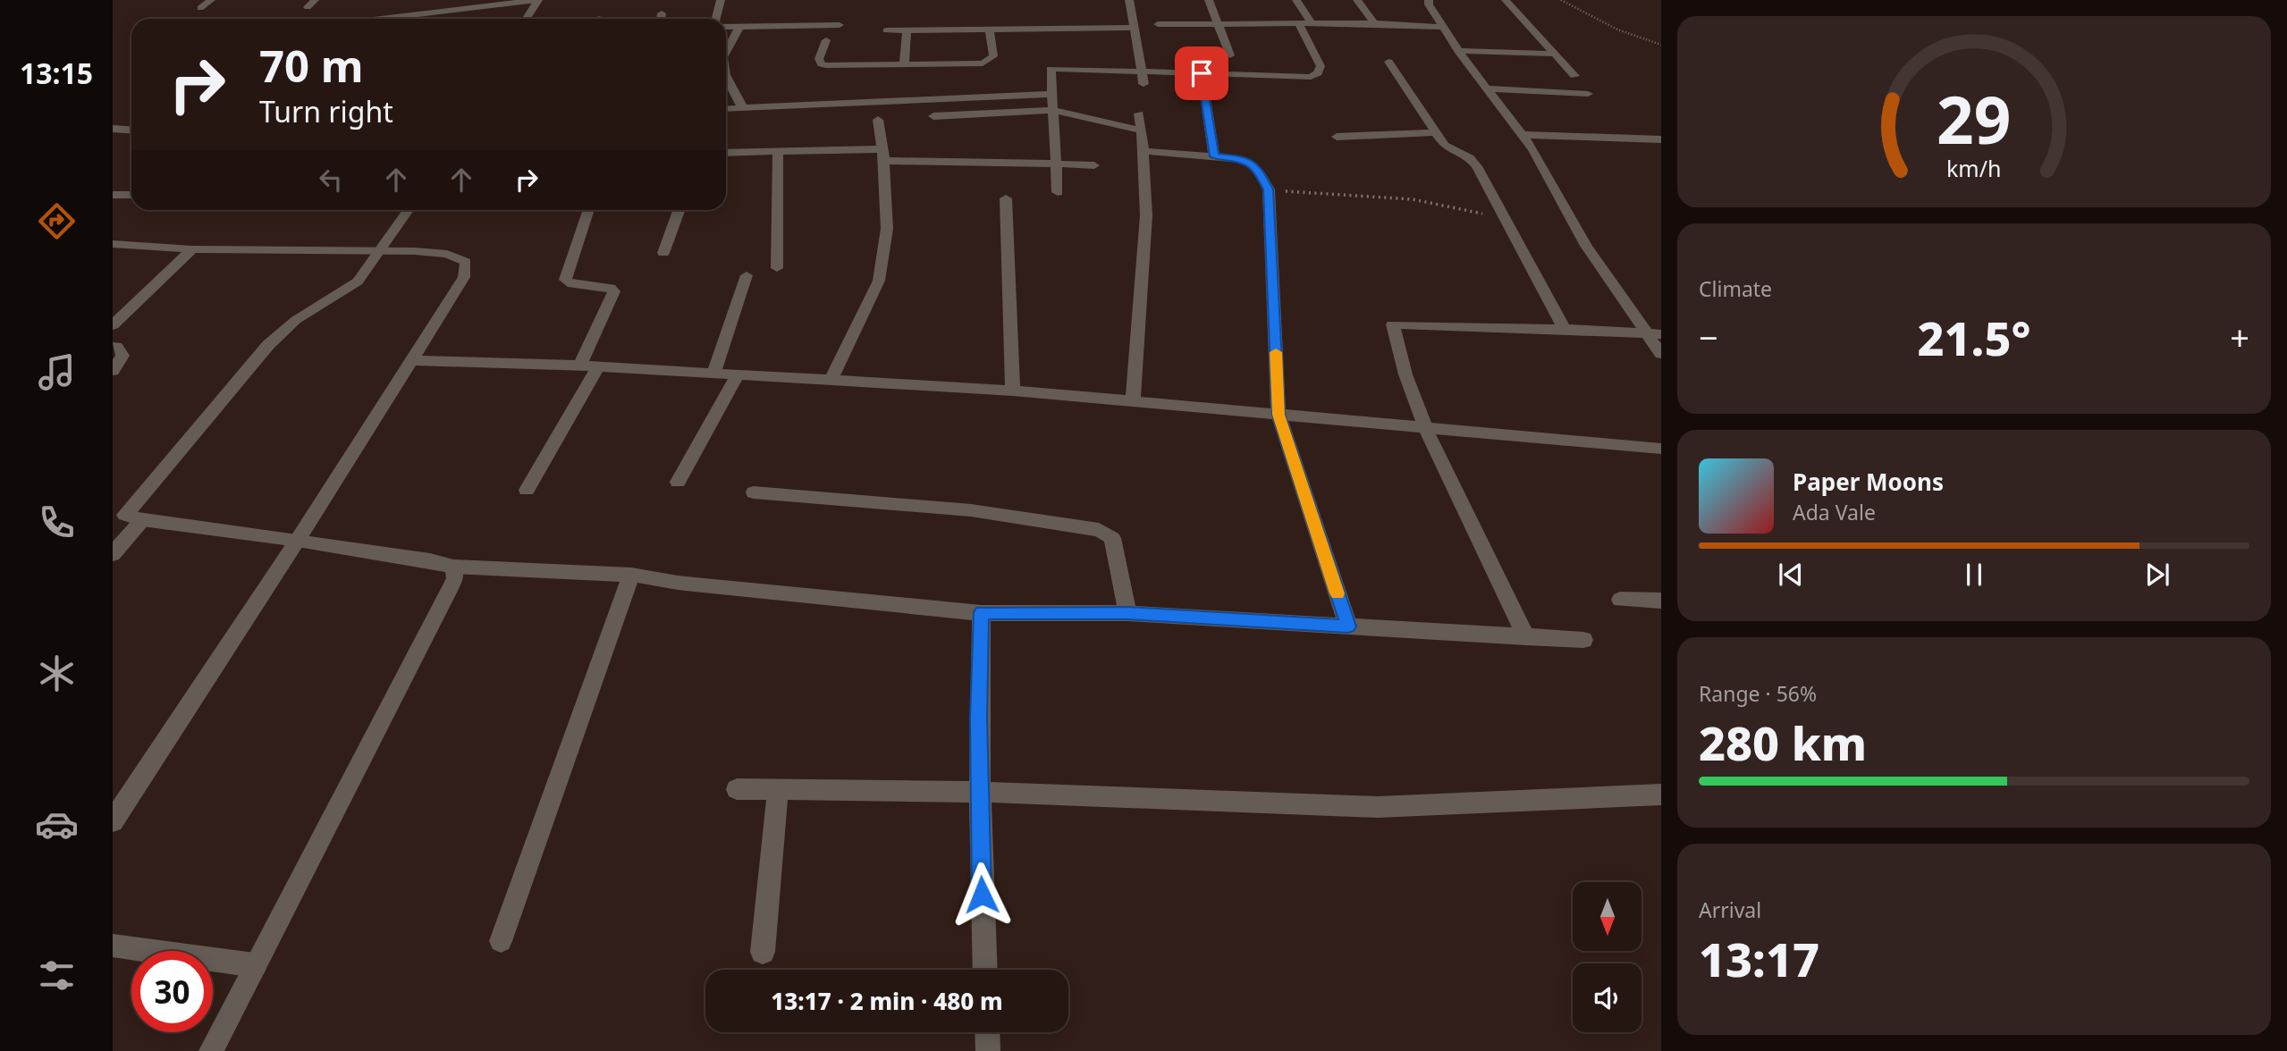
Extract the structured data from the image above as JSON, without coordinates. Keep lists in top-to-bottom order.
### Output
{
  "north": "bottom",
  "page": {
    "tabs": "13:15",
    "turn": ["70 m", "Turn right"],
    "tile": [
      "Climate",
      ["Range · 56%", "280 km"],
      ["Arrival", "13:17"]
    ],
    "heat": ["−", "21.5°", "+"],
    "song": ["Paper Moons", "Ada Vale"],
    "limit": "30",
    "trip": "13:17 · 2 min · 480 m",
    "gauge": ["29", "km/h"]
  }
}
